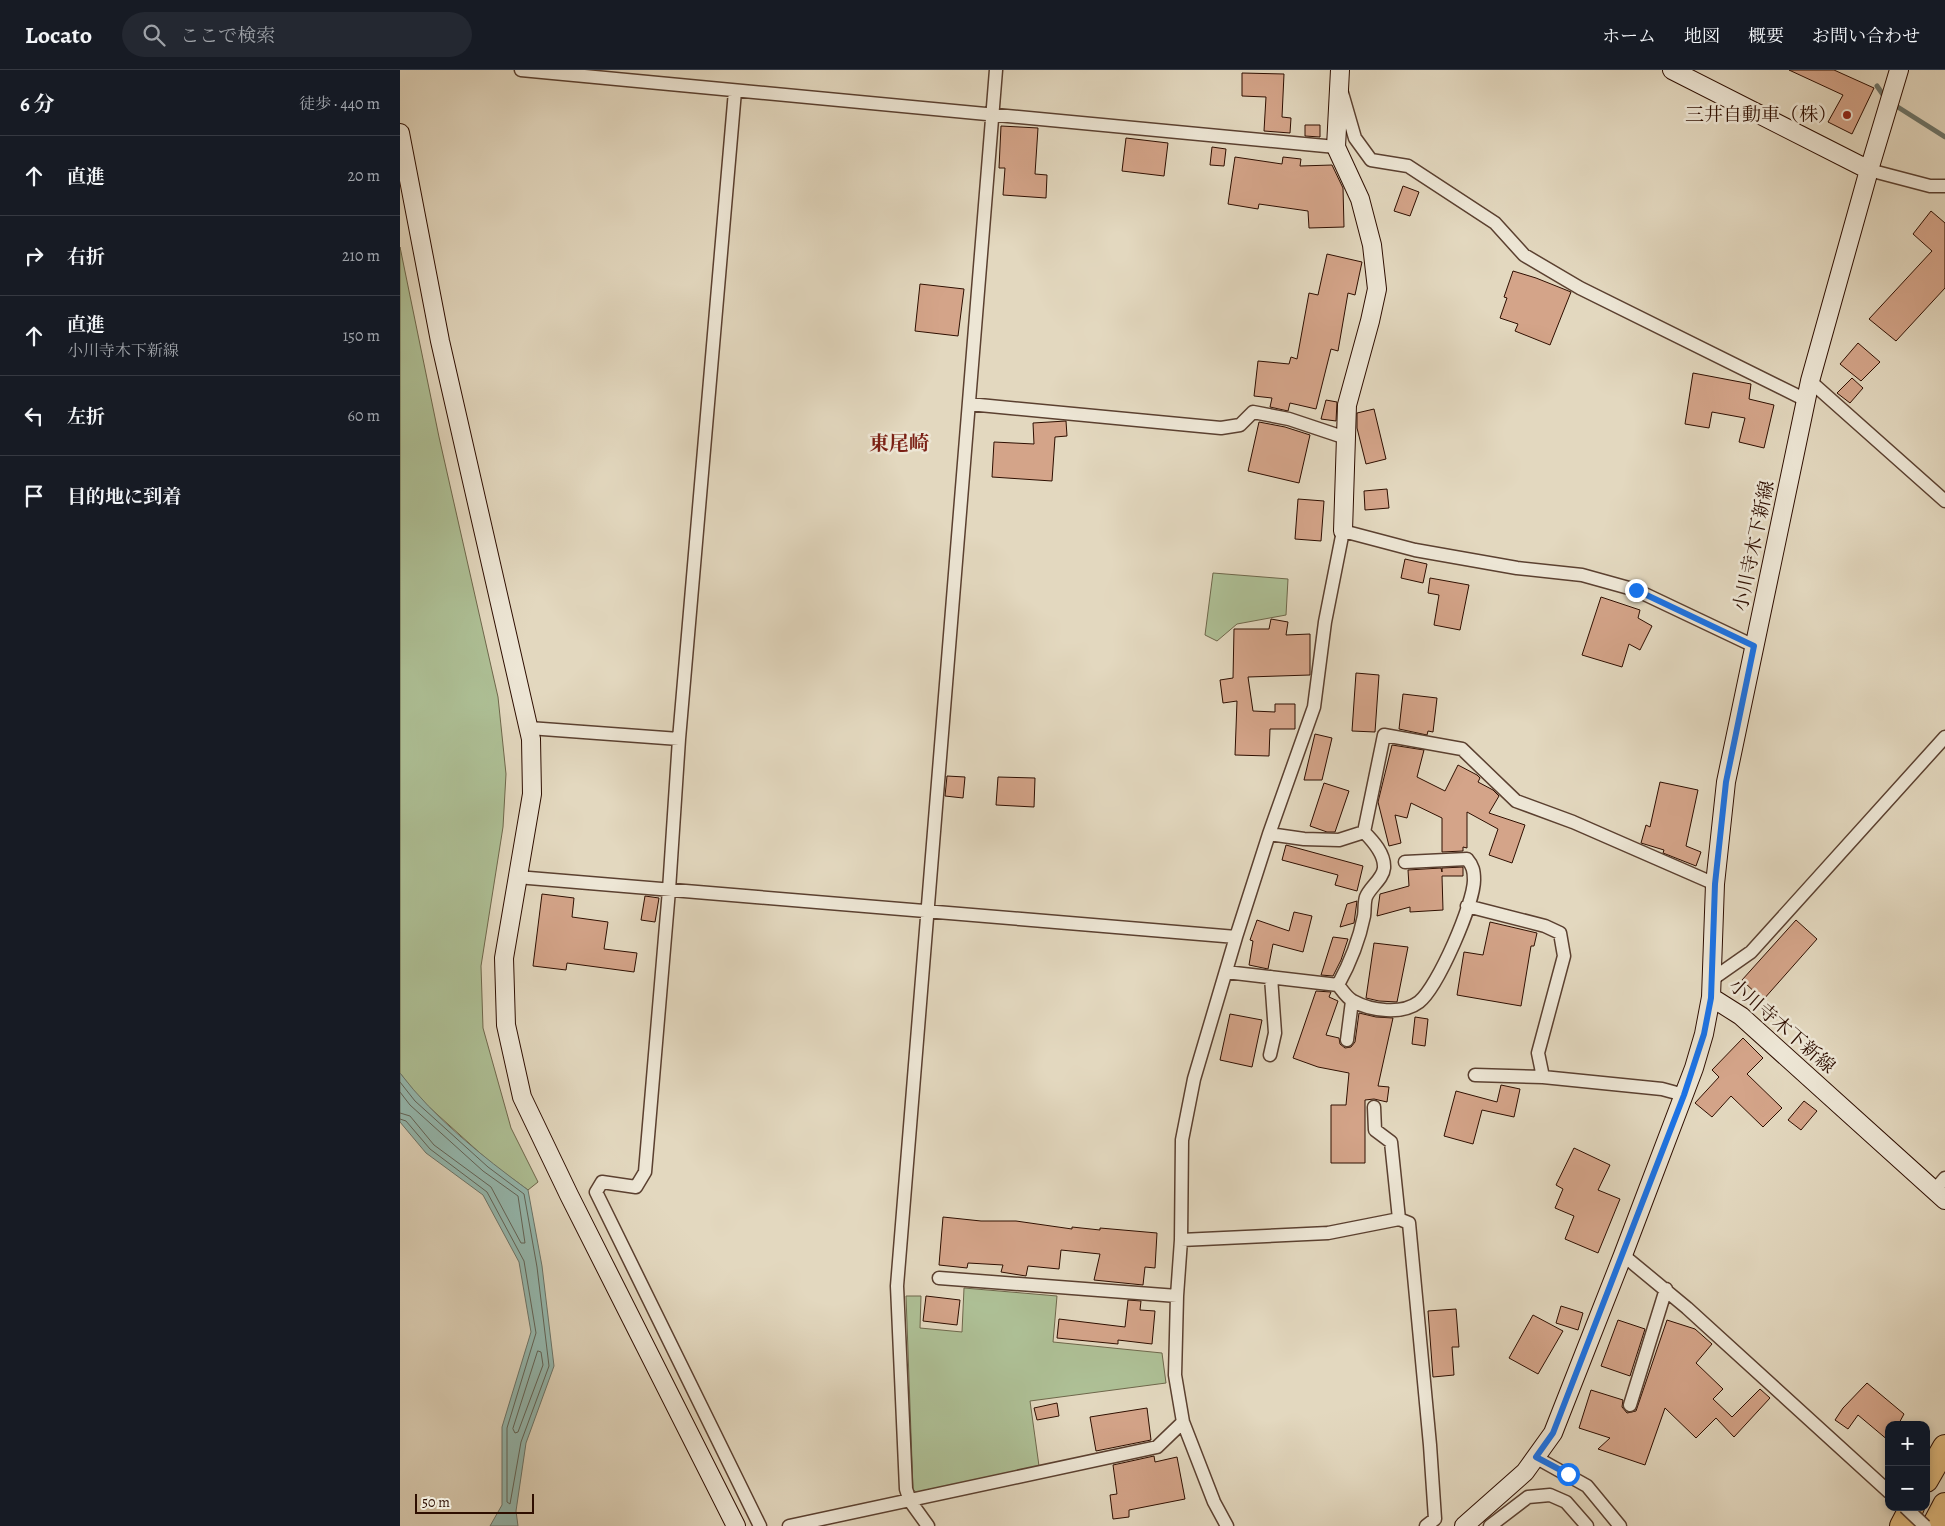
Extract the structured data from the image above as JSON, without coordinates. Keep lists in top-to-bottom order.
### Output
{
  "streets": {
    "street": ["小川寺木下新線"]
  },
  "districts": ["東尾崎"],
  "places": ["三井自動車（株）"],
  "scale_bar": "50 m",
  "page": {
    "header": "Locato",
    "search": "ここで検索",
    "nav": [
      "ホーム",
      "地図",
      "概要",
      "お問い合わせ"
    ],
    "heading": ["6 分", "徒歩 · 440 m"],
    "list": [
      ["直進", "20 m"],
      ["右折", "210 m"],
      ["直進", "小川寺木下新線", "150 m"],
      ["左折", "60 m"],
      "目的地に到着"
    ],
    "map_buttons": ["+", "−"],
    "scale": "50 m"
  }
}
